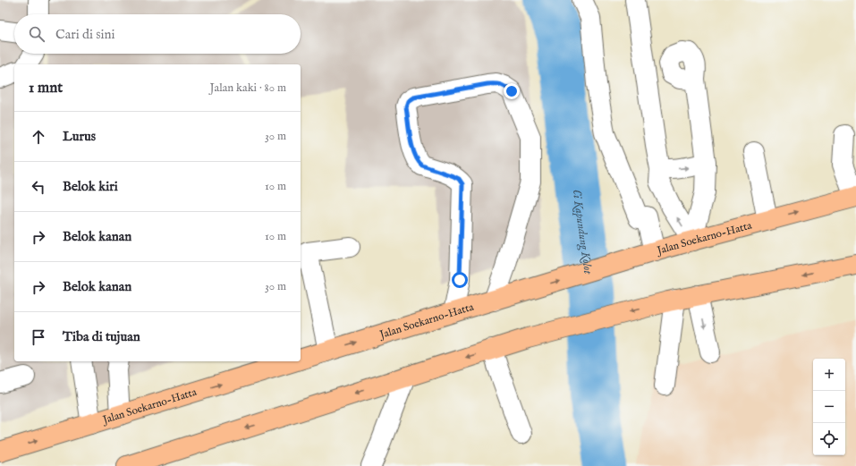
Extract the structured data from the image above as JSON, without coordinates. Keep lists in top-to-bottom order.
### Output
{
  "streets": {
    "highway": ["Jalan Soekarno-Hatta"]
  },
  "water": ["Ci Kapundung Kolot"],
  "page": {
    "search": "Cari di sini",
    "heading": ["1 mnt", "Jalan kaki · 80 m"],
    "list": [
      ["Lurus", "30 m"],
      ["Belok kiri", "10 m"],
      ["Belok kanan", "10 m"],
      ["Belok kanan", "30 m"],
      "Tiba di tujuan"
    ],
    "map_buttons": ["+", "−"]
  }
}
